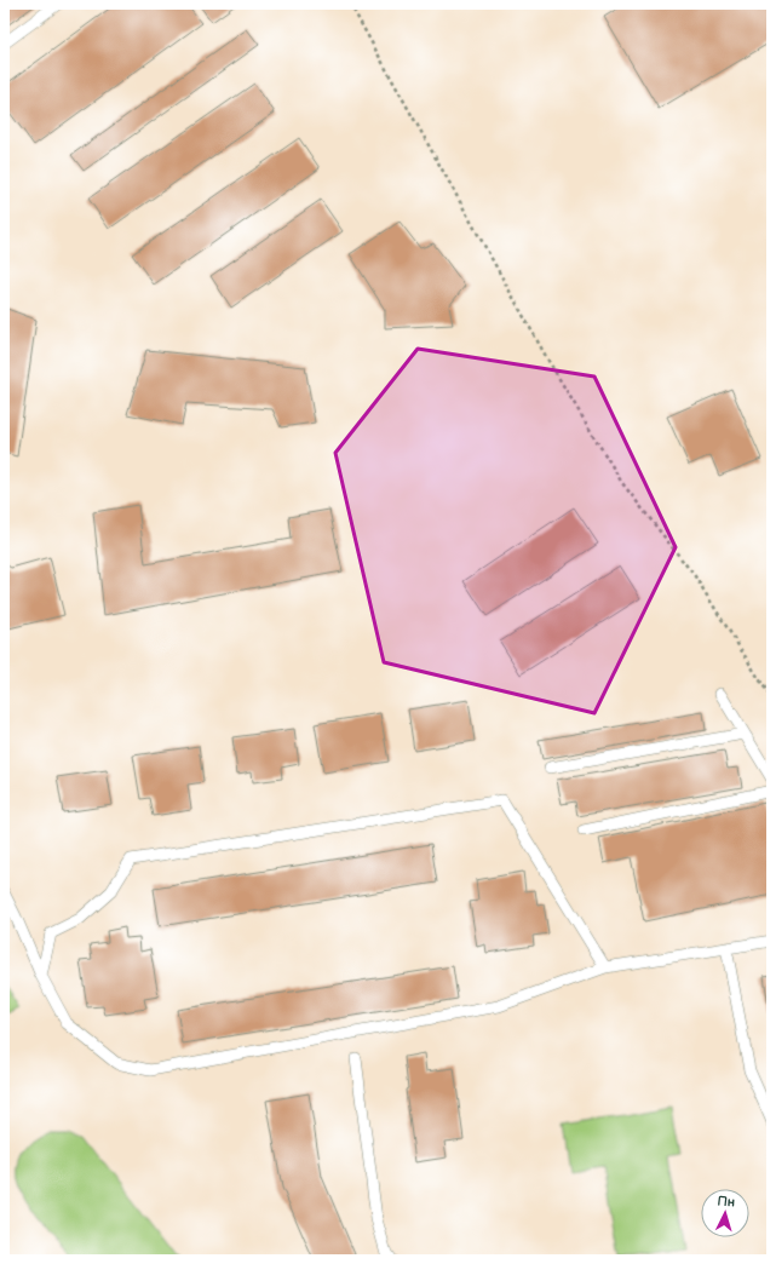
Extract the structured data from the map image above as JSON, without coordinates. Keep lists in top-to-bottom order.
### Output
{
  "north": "top"
}
